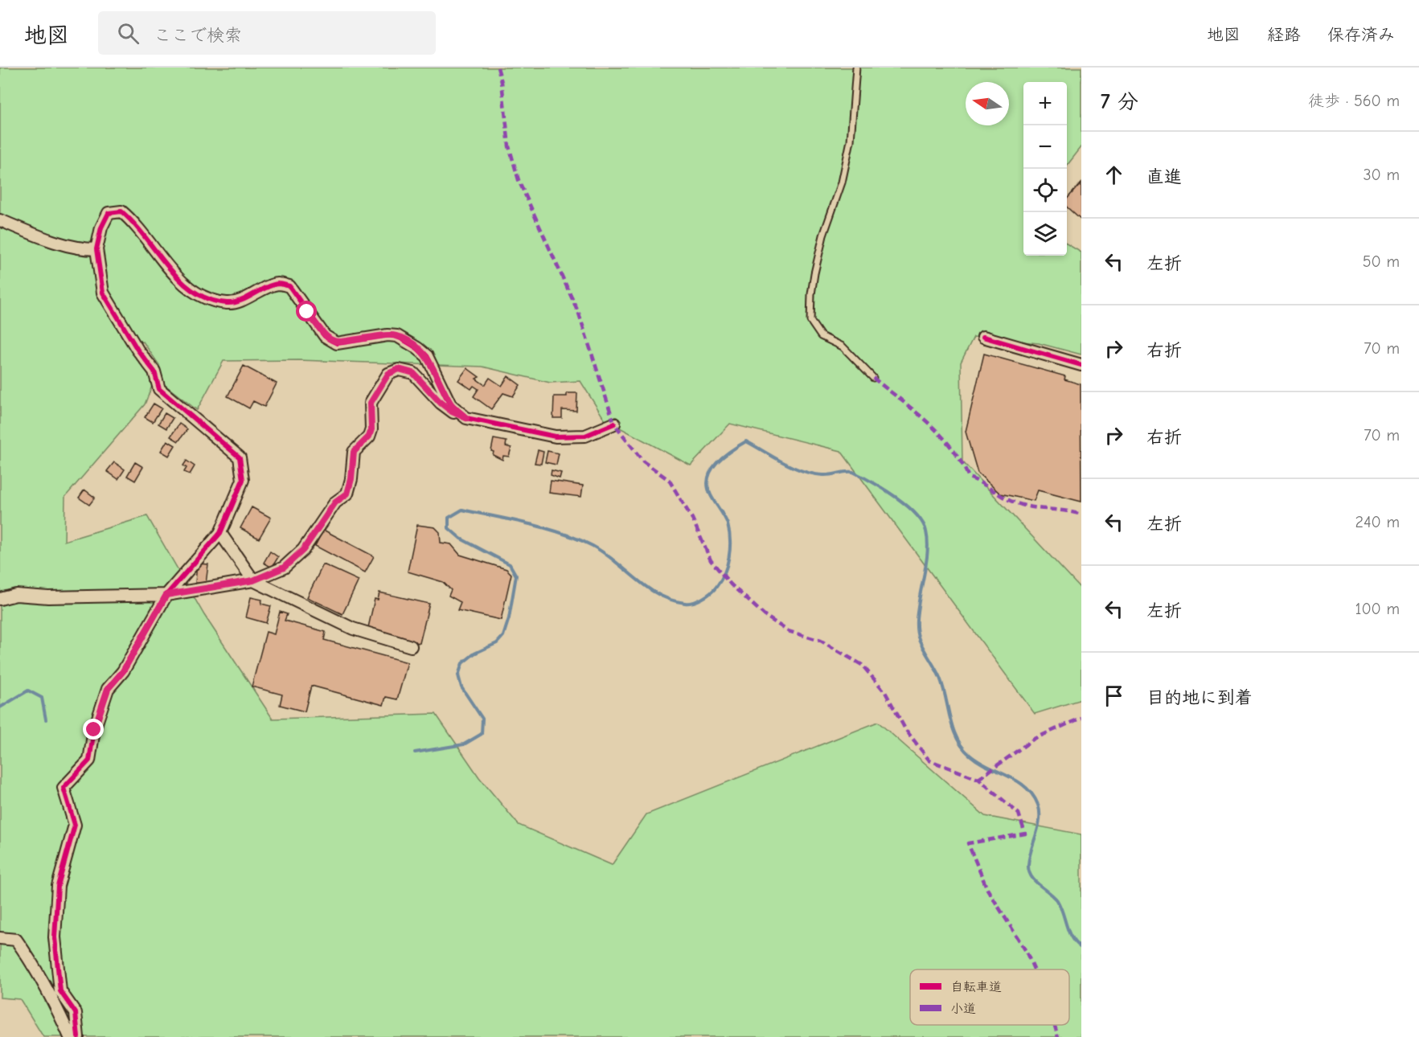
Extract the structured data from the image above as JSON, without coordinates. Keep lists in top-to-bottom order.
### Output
{
  "legend": ["自転車道", "小道"],
  "north": "left",
  "page": {
    "header": "地図",
    "search": "ここで検索",
    "nav": ["地図", "経路", "保存済み"],
    "heading": ["7 分", "徒歩 · 560 m"],
    "map_buttons": ["+", "−"],
    "list": [
      ["直進", "30 m"],
      ["左折", "50 m"],
      ["右折", "70 m"],
      ["右折", "70 m"],
      ["左折", "240 m"],
      ["左折", "100 m"],
      "目的地に到着"
    ]
  }
}
